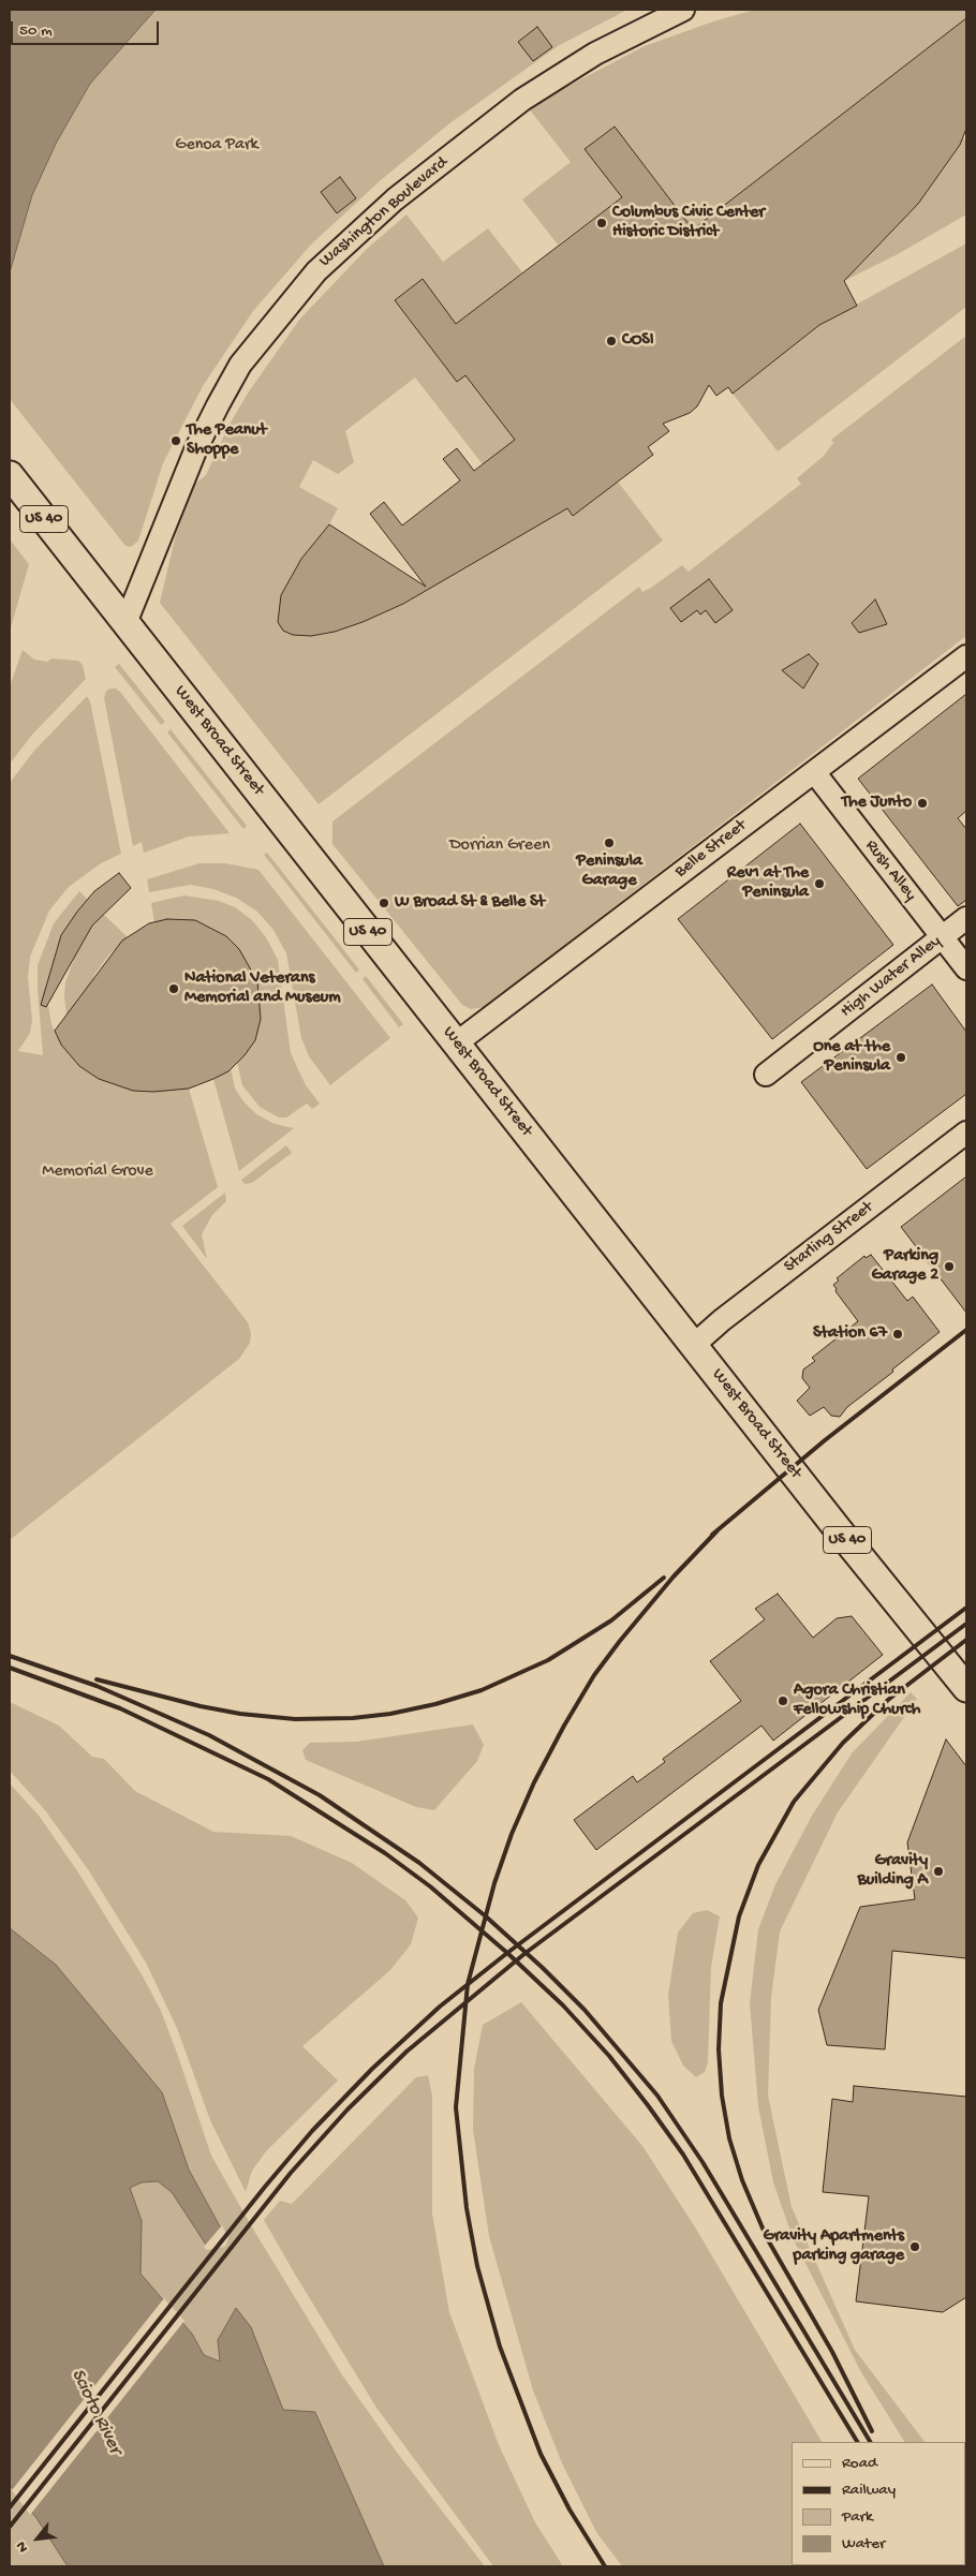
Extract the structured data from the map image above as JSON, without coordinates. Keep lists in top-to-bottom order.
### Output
{
  "streets": {
    "main road": ["US 40", "West Broad Street"],
    "street": [
      "Washington Boulevard",
      "Belle Street",
      "Rush Alley",
      "High Water Alley",
      "Starling Street"
    ]
  },
  "crossings": [
    ["Washington Boulevard", "West Broad Street"],
    ["West Broad Street", "Belle Street"],
    ["West Broad Street", "Starling Street"],
    ["Belle Street", "Rush Alley"],
    ["Rush Alley", "High Water Alley"]
  ],
  "water": ["Scioto River"],
  "parks": ["Genoa Park", "Dorrian Green", "Memorial Grove"],
  "places": [
    "Columbus Civic Center Historic District",
    "COSI",
    "The Peanut Shoppe",
    "The Junto",
    "Peninsula Garage",
    "Rev1 at The Peninsula",
    "W Broad St & Belle St",
    "National Veterans Memorial and Museum",
    "One at the Peninsula",
    "Parking Garage 2",
    "Station 67",
    "Agora Christian Fellowship Church",
    "Gravity Building A",
    "Gravity Apartments parking garage"
  ],
  "legend": [
    "Road",
    "Railway",
    "Park",
    "Water"
  ],
  "scale_bar": "50 m",
  "north": "bottom left"
}
